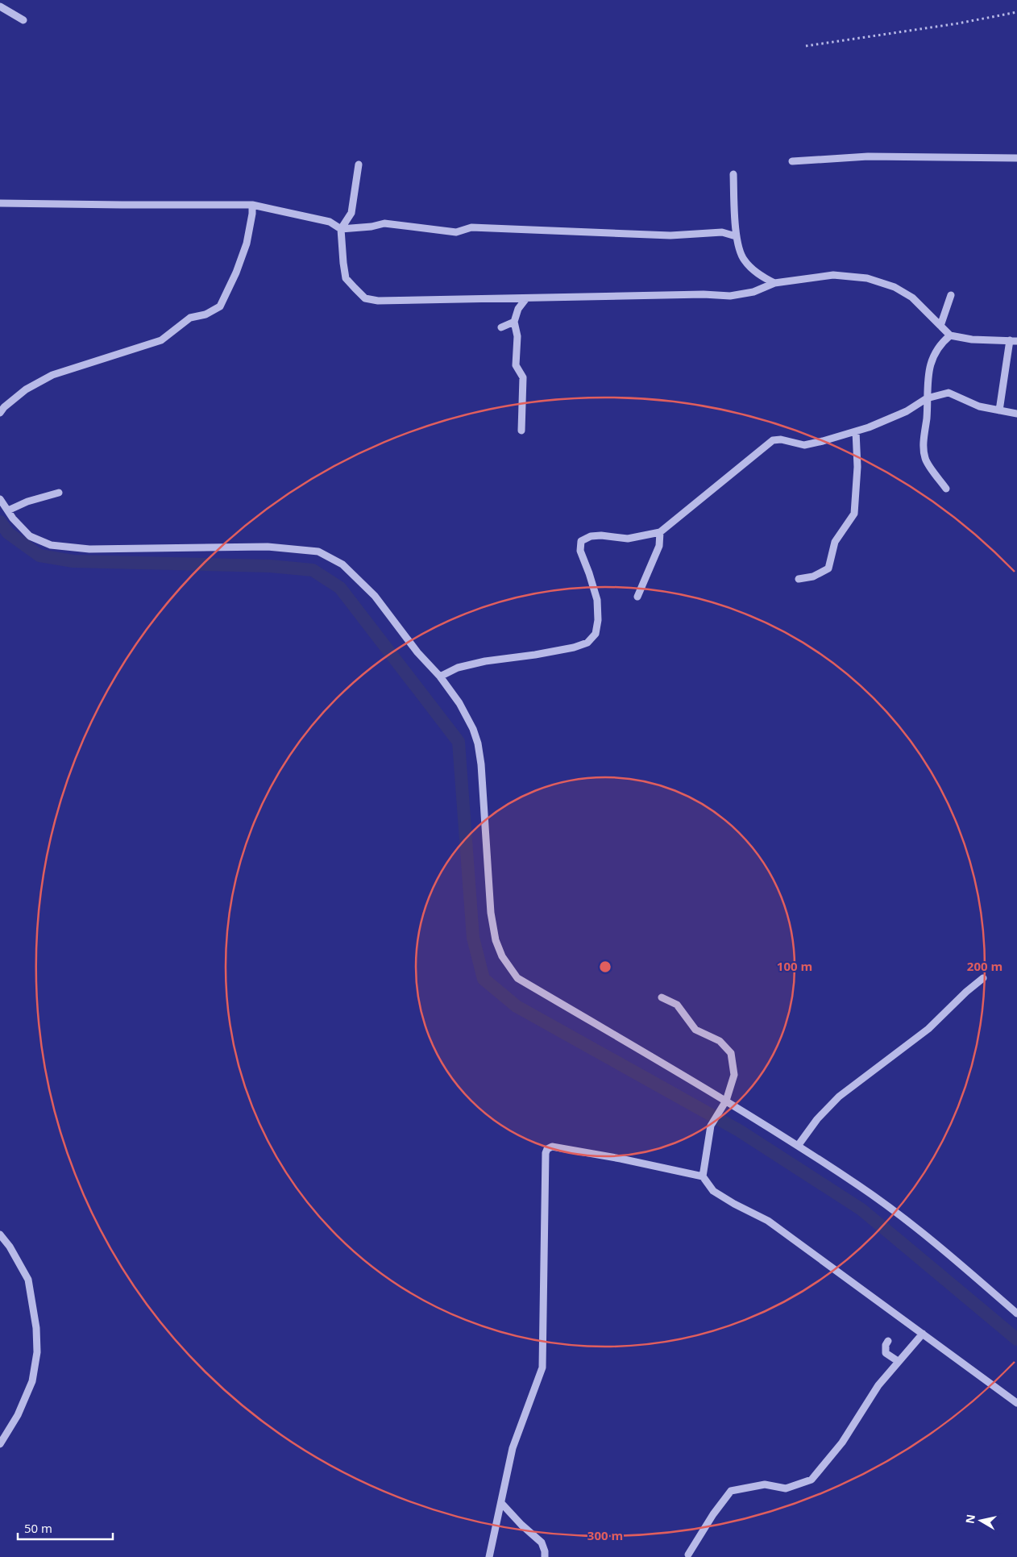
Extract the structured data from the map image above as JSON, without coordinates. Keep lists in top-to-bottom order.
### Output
{
  "scale_bar": "50 m",
  "north": "left",
  "rings": ["100 m", "200 m", "300 m"]
}
